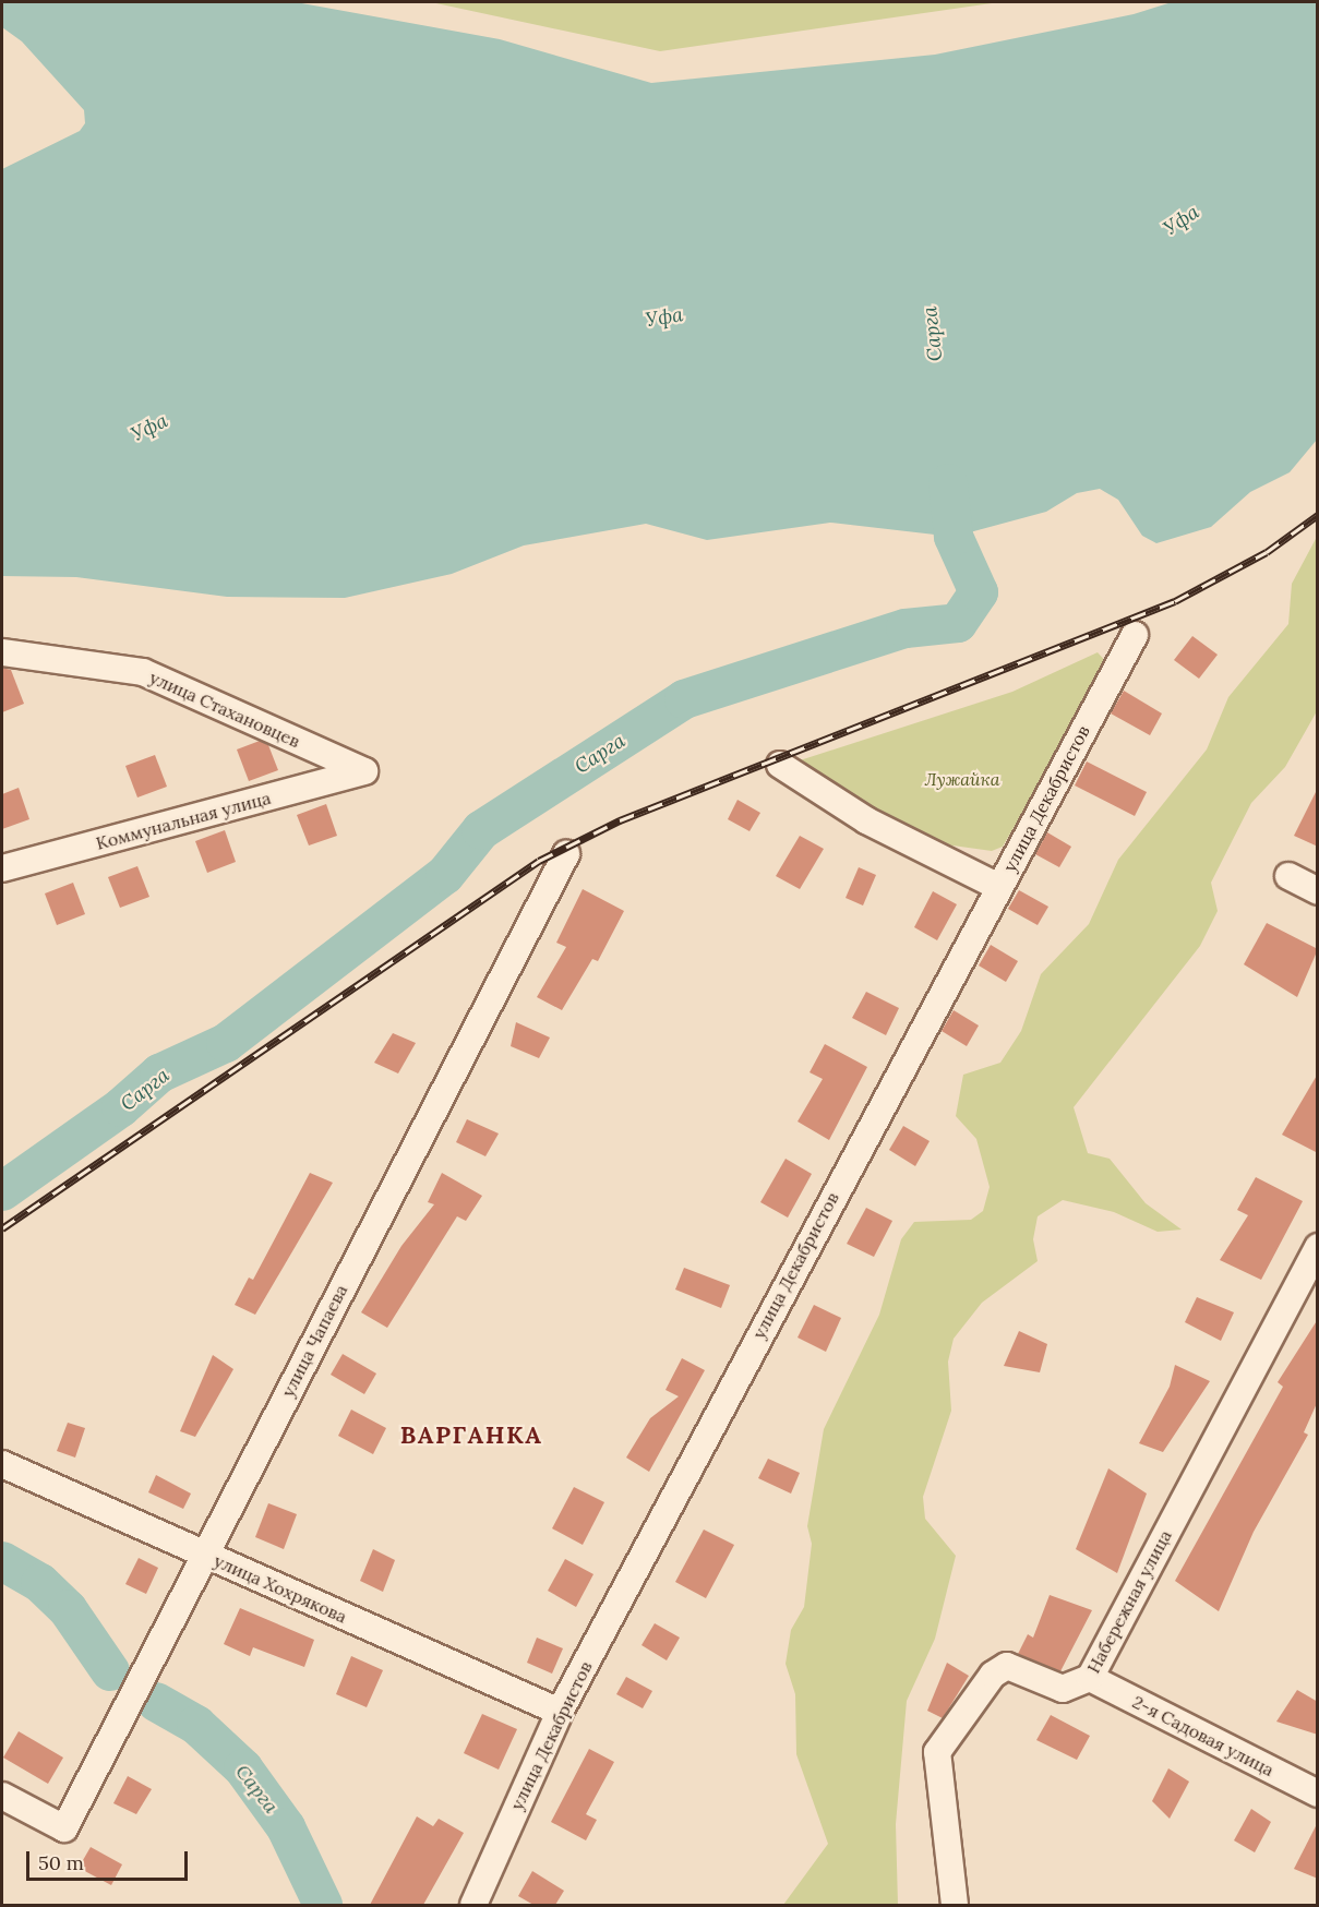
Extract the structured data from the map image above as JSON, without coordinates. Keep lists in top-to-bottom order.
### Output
{
  "streets": {
    "street": [
      "улица Стахановцев",
      "улица Декабристов",
      "Коммунальная улица",
      "улица Чапаева",
      "улица Хохрякова",
      "Набережная улица",
      "2-я Садовая улица"
    ]
  },
  "crossings": [
    ["улица Стахановцев", "Коммунальная улица"],
    ["улица Декабристов", "улица Хохрякова"],
    ["улица Чапаева", "улица Хохрякова"],
    ["Набережная улица", "2-я Садовая улица"]
  ],
  "districts": ["ВАРГАНКА"],
  "water": ["Уфа", "Сарга"],
  "parks": ["Лужайка"],
  "scale_bar": "50 m"
}
